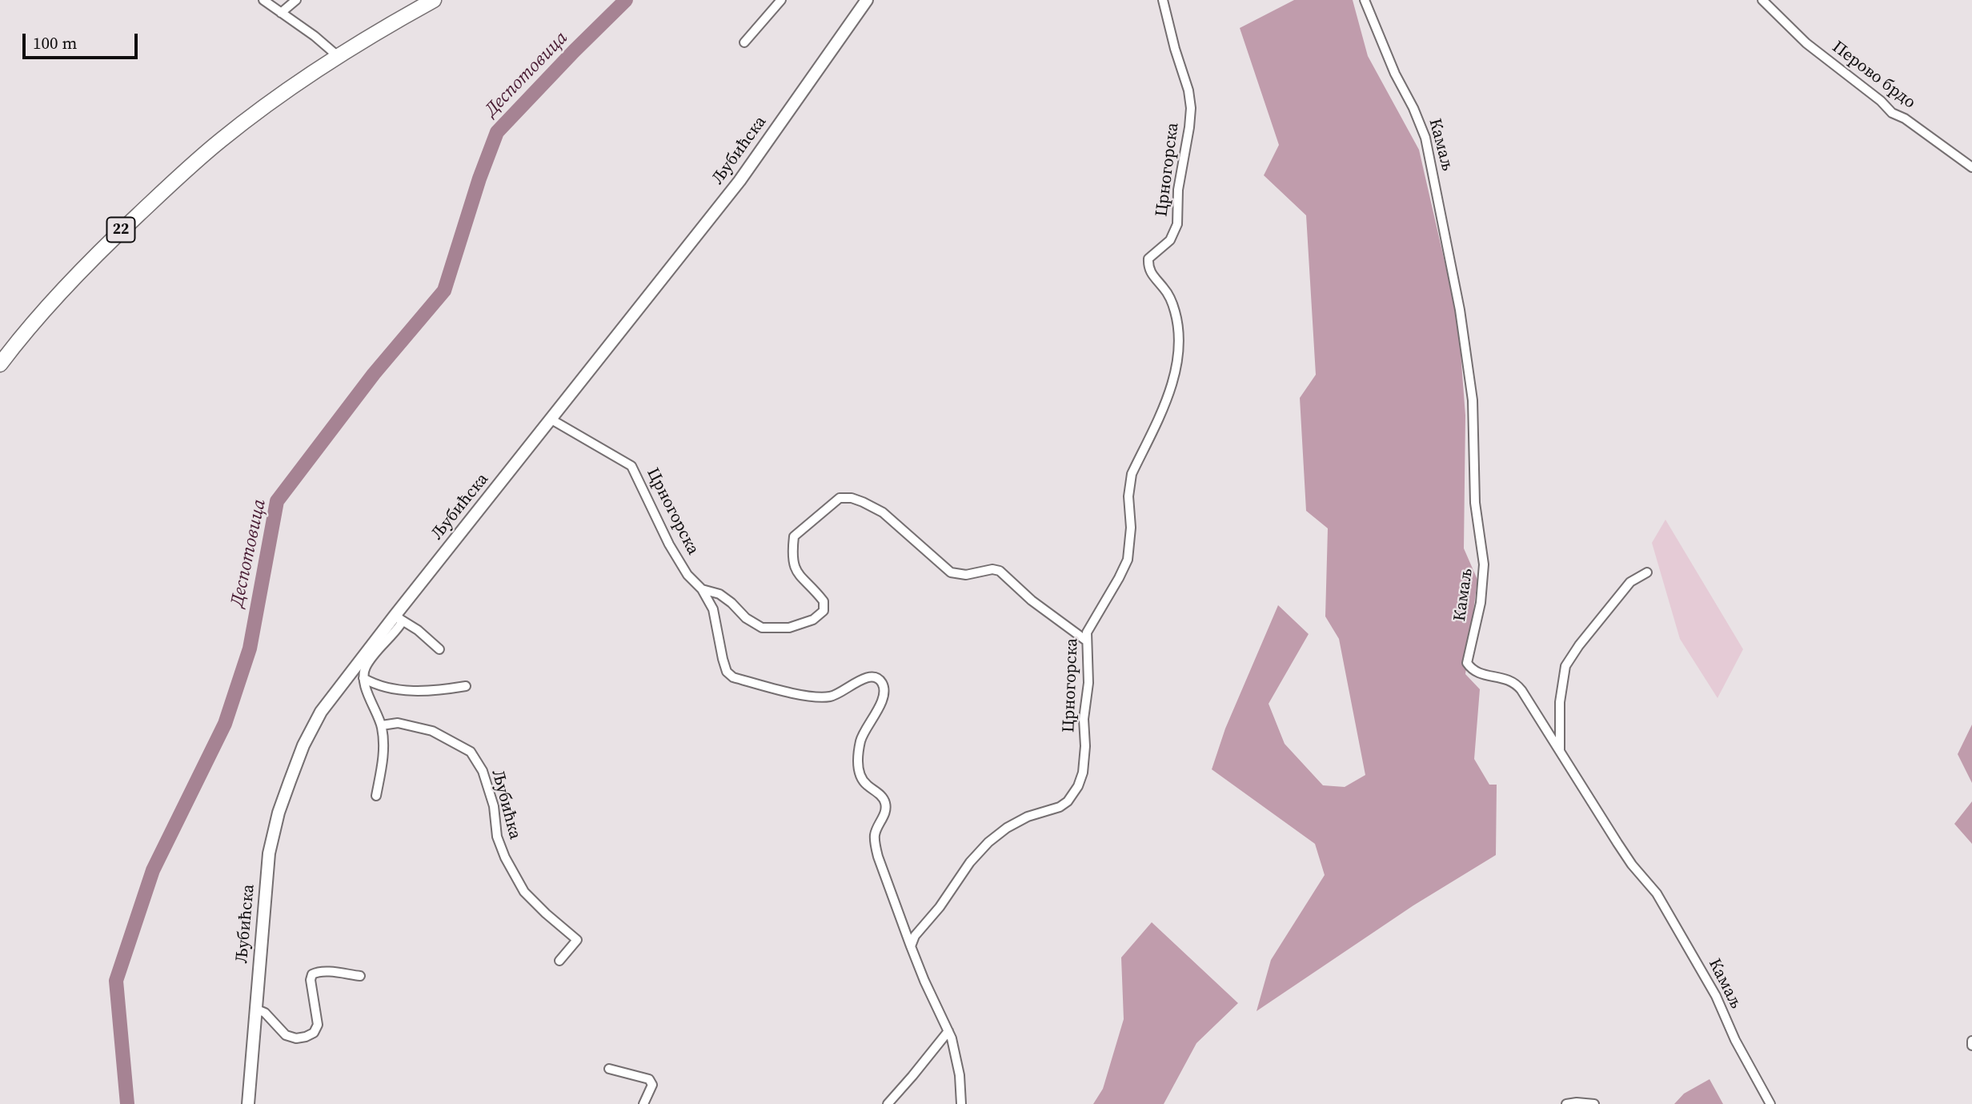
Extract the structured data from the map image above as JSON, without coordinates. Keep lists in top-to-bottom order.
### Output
{
  "streets": {
    "main road": ["22"],
    "street": [
      "Перово брдо",
      "Камаљ",
      "Љубићска",
      "Црногорска",
      "Љубићка"
    ]
  },
  "crossings": [
    ["Љубићска", "Црногорска"]
  ],
  "water": ["Деспотовица"],
  "scale_bar": "100 m"
}
